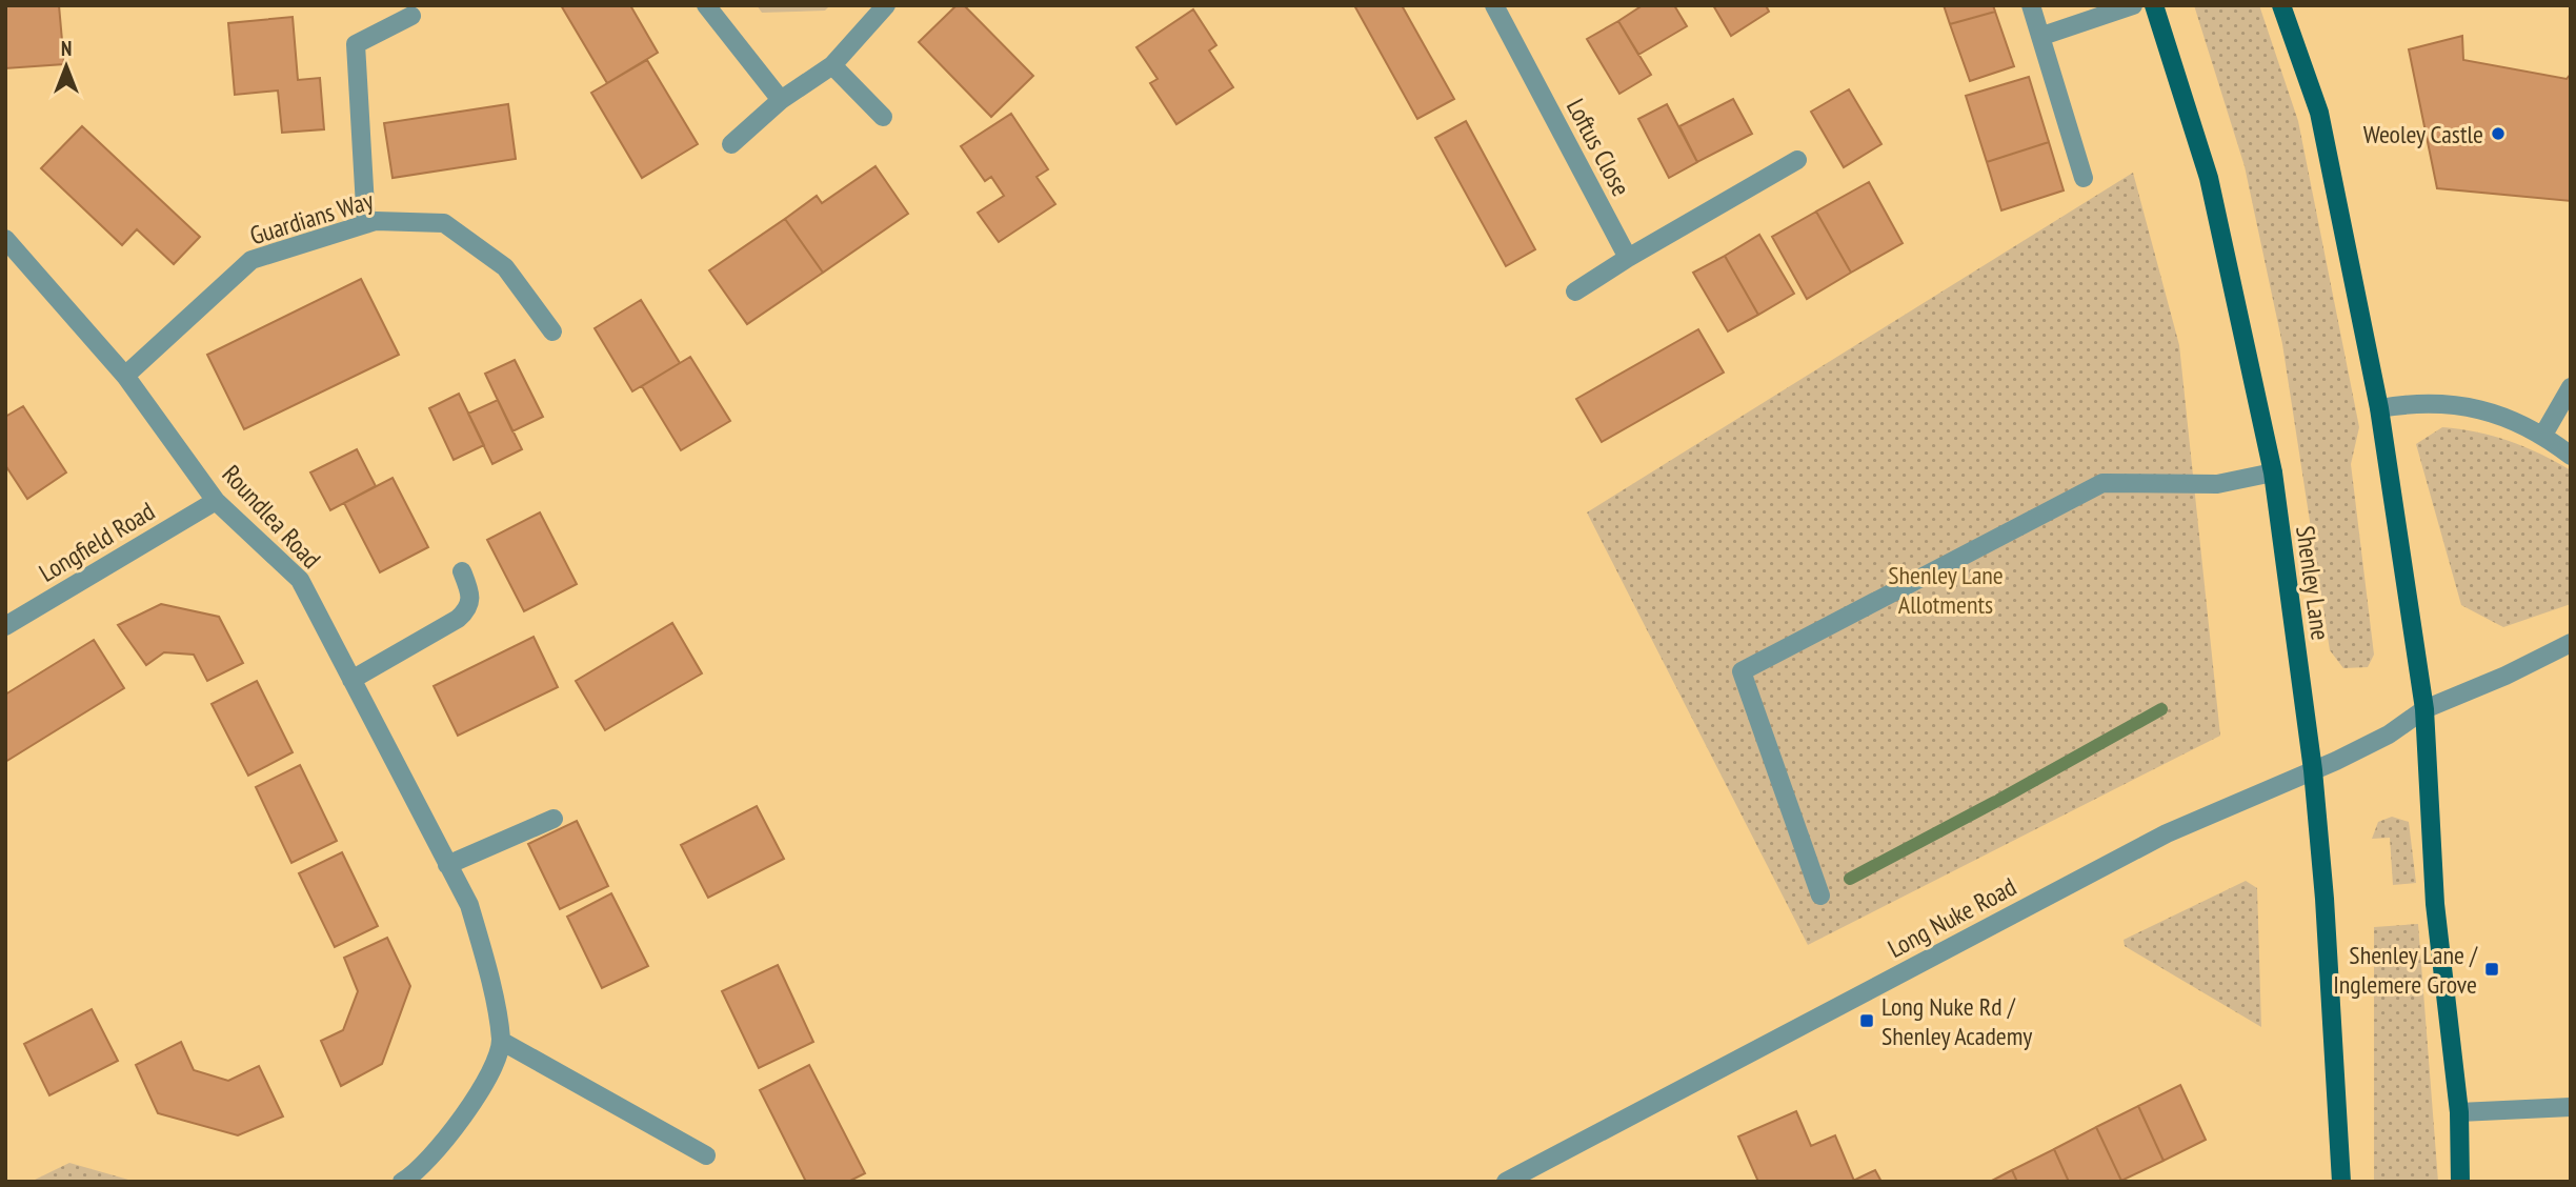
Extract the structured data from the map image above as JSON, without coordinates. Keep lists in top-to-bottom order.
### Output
{
  "streets": {
    "main road": ["Shenley Lane"],
    "street": [
      "Loftus Close",
      "Guardians Way",
      "Roundlea Road",
      "Longfield Road",
      "Long Nuke Road"
    ]
  },
  "crossings": [
    ["Guardians Way", "Roundlea Road"],
    ["Roundlea Road", "Longfield Road"],
    ["Shenley Lane", "Long Nuke Road"]
  ],
  "parks": ["Shenley Lane Allotments"],
  "places": {
    "other": ["Weoley Castle"],
    "transit": ["Shenley Lane / Inglemere Grove", "Long Nuke Rd / Shenley Academy"]
  },
  "north": "top"
}
